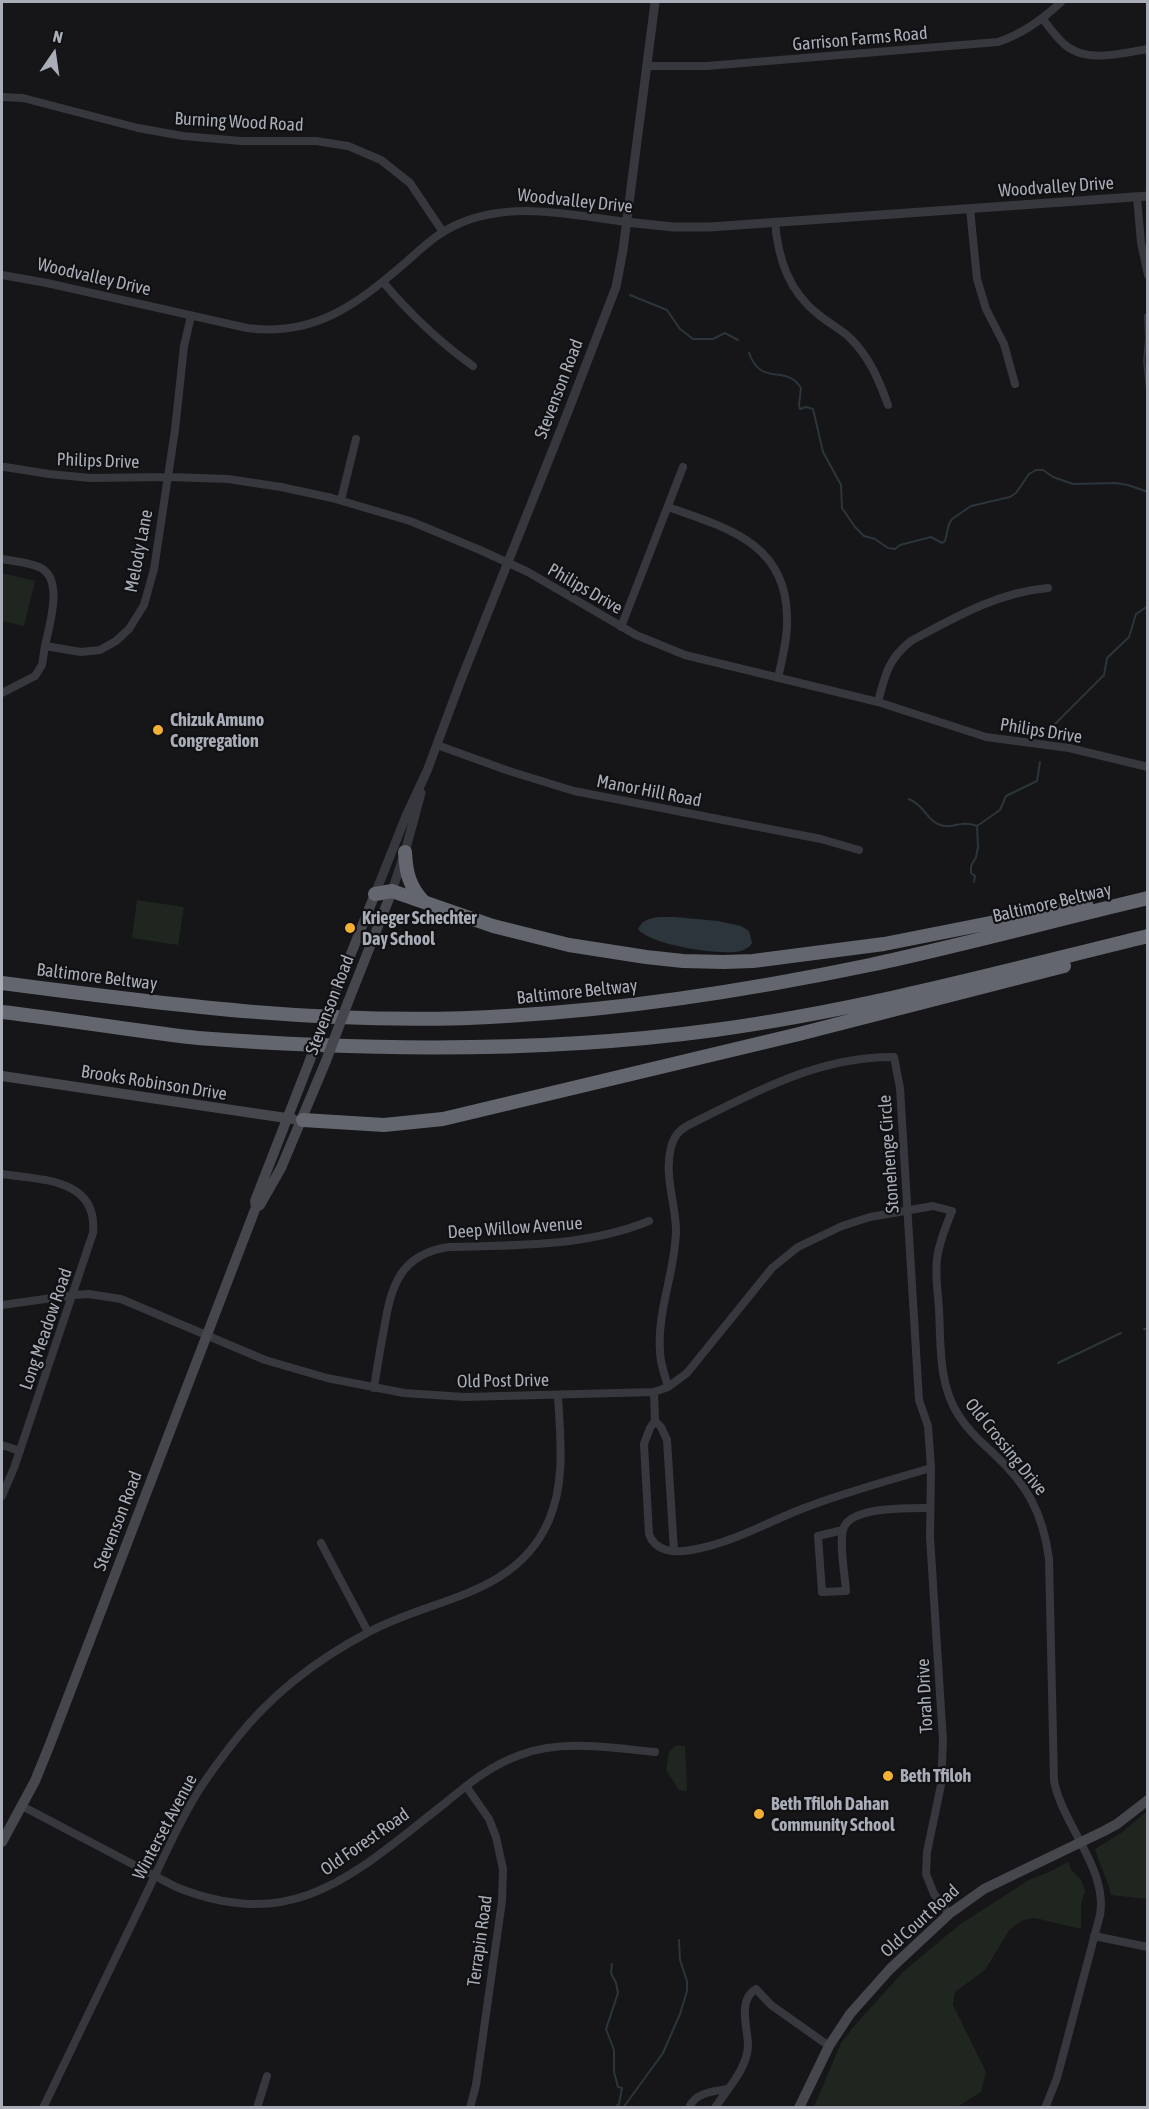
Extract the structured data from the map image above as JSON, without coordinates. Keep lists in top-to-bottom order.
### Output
{
  "streets": {
    "highway": ["Baltimore Beltway"],
    "main road": ["Stevenson Road", "Brooks Robinson Drive", "Old Court Road"],
    "street": [
      "Garrison Farms Road",
      "Burning Wood Road",
      "Woodvalley Drive",
      "Philips Drive",
      "Melody Lane",
      "Manor Hill Road",
      "Stonehenge Circle",
      "Deep Willow Avenue",
      "Long Meadow Road",
      "Old Post Drive",
      "Old Crossing Drive",
      "Torah Drive",
      "Winterset Avenue",
      "Old Forest Road",
      "Terrapin Road"
    ]
  },
  "crossings": [
    ["Garrison Farms Road", "Stevenson Road"],
    ["Burning Wood Road", "Woodvalley Drive"],
    ["Woodvalley Drive", "Stevenson Road"],
    ["Woodvalley Drive", "Melody Lane"],
    ["Stevenson Road", "Philips Drive"],
    ["Stevenson Road", "Manor Hill Road"],
    ["Stevenson Road", "Brooks Robinson Drive"],
    ["Stevenson Road", "Old Post Drive"],
    ["Stevenson Road", "Old Forest Road"],
    ["Philips Drive", "Melody Lane"],
    ["Stonehenge Circle", "Old Post Drive"],
    ["Stonehenge Circle", "Torah Drive"],
    ["Deep Willow Avenue", "Old Post Drive"],
    ["Long Meadow Road", "Old Post Drive"],
    ["Old Post Drive", "Old Crossing Drive"],
    ["Old Post Drive", "Winterset Avenue"],
    ["Old Crossing Drive", "Old Court Road"],
    ["Torah Drive", "Old Court Road"],
    ["Winterset Avenue", "Old Forest Road"],
    ["Old Forest Road", "Terrapin Road"]
  ],
  "places": [
    "Chizuk Amuno Congregation",
    "Krieger Schechter Day School",
    "Beth Tfiloh",
    "Beth Tfiloh Dahan Community School"
  ],
  "north": "top"
}
